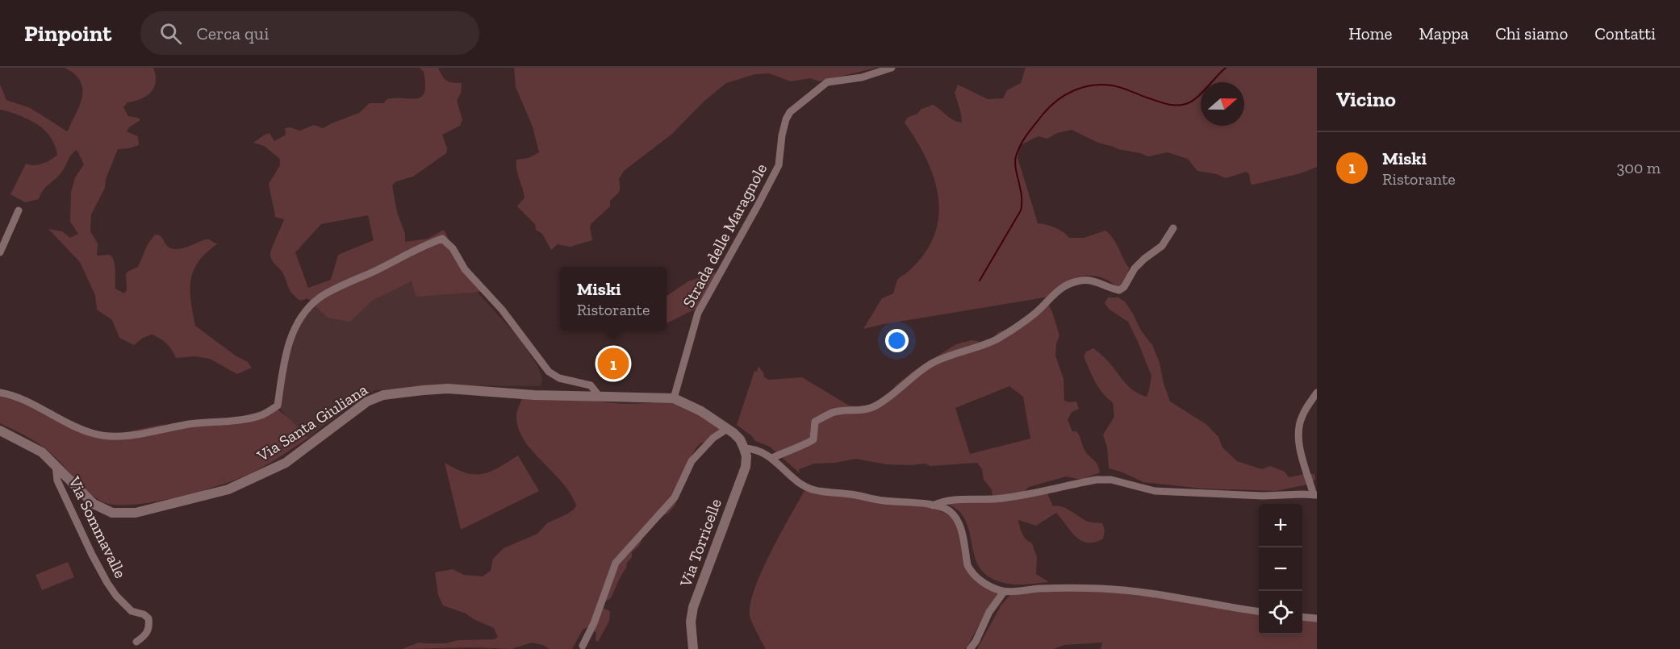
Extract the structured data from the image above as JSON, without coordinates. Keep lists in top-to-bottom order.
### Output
{
  "streets": {
    "street": [
      "Strada delle Maragnole",
      "Via Santa Giuliana",
      "Via Sommavalle",
      "Via Torricelle"
    ]
  },
  "crossings": [
    ["Strada delle Maragnole", "Via Santa Giuliana"],
    ["Via Santa Giuliana", "Via Sommavalle"],
    ["Via Santa Giuliana", "Via Torricelle"]
  ],
  "north": "right",
  "page": {
    "header": "Pinpoint",
    "search": "Cerca qui",
    "nav": [
      "Home",
      "Mappa",
      "Chi siamo",
      "Contatti"
    ],
    "heading": "Vicino",
    "list": [
      {
        "mark": "1",
        "name": "Miski",
        "note": "Ristorante",
        "value": "300 m"
      }
    ],
    "popup": ["Miski", "Ristorante"],
    "pins": "1",
    "map_buttons": ["+", "−"]
  }
}
